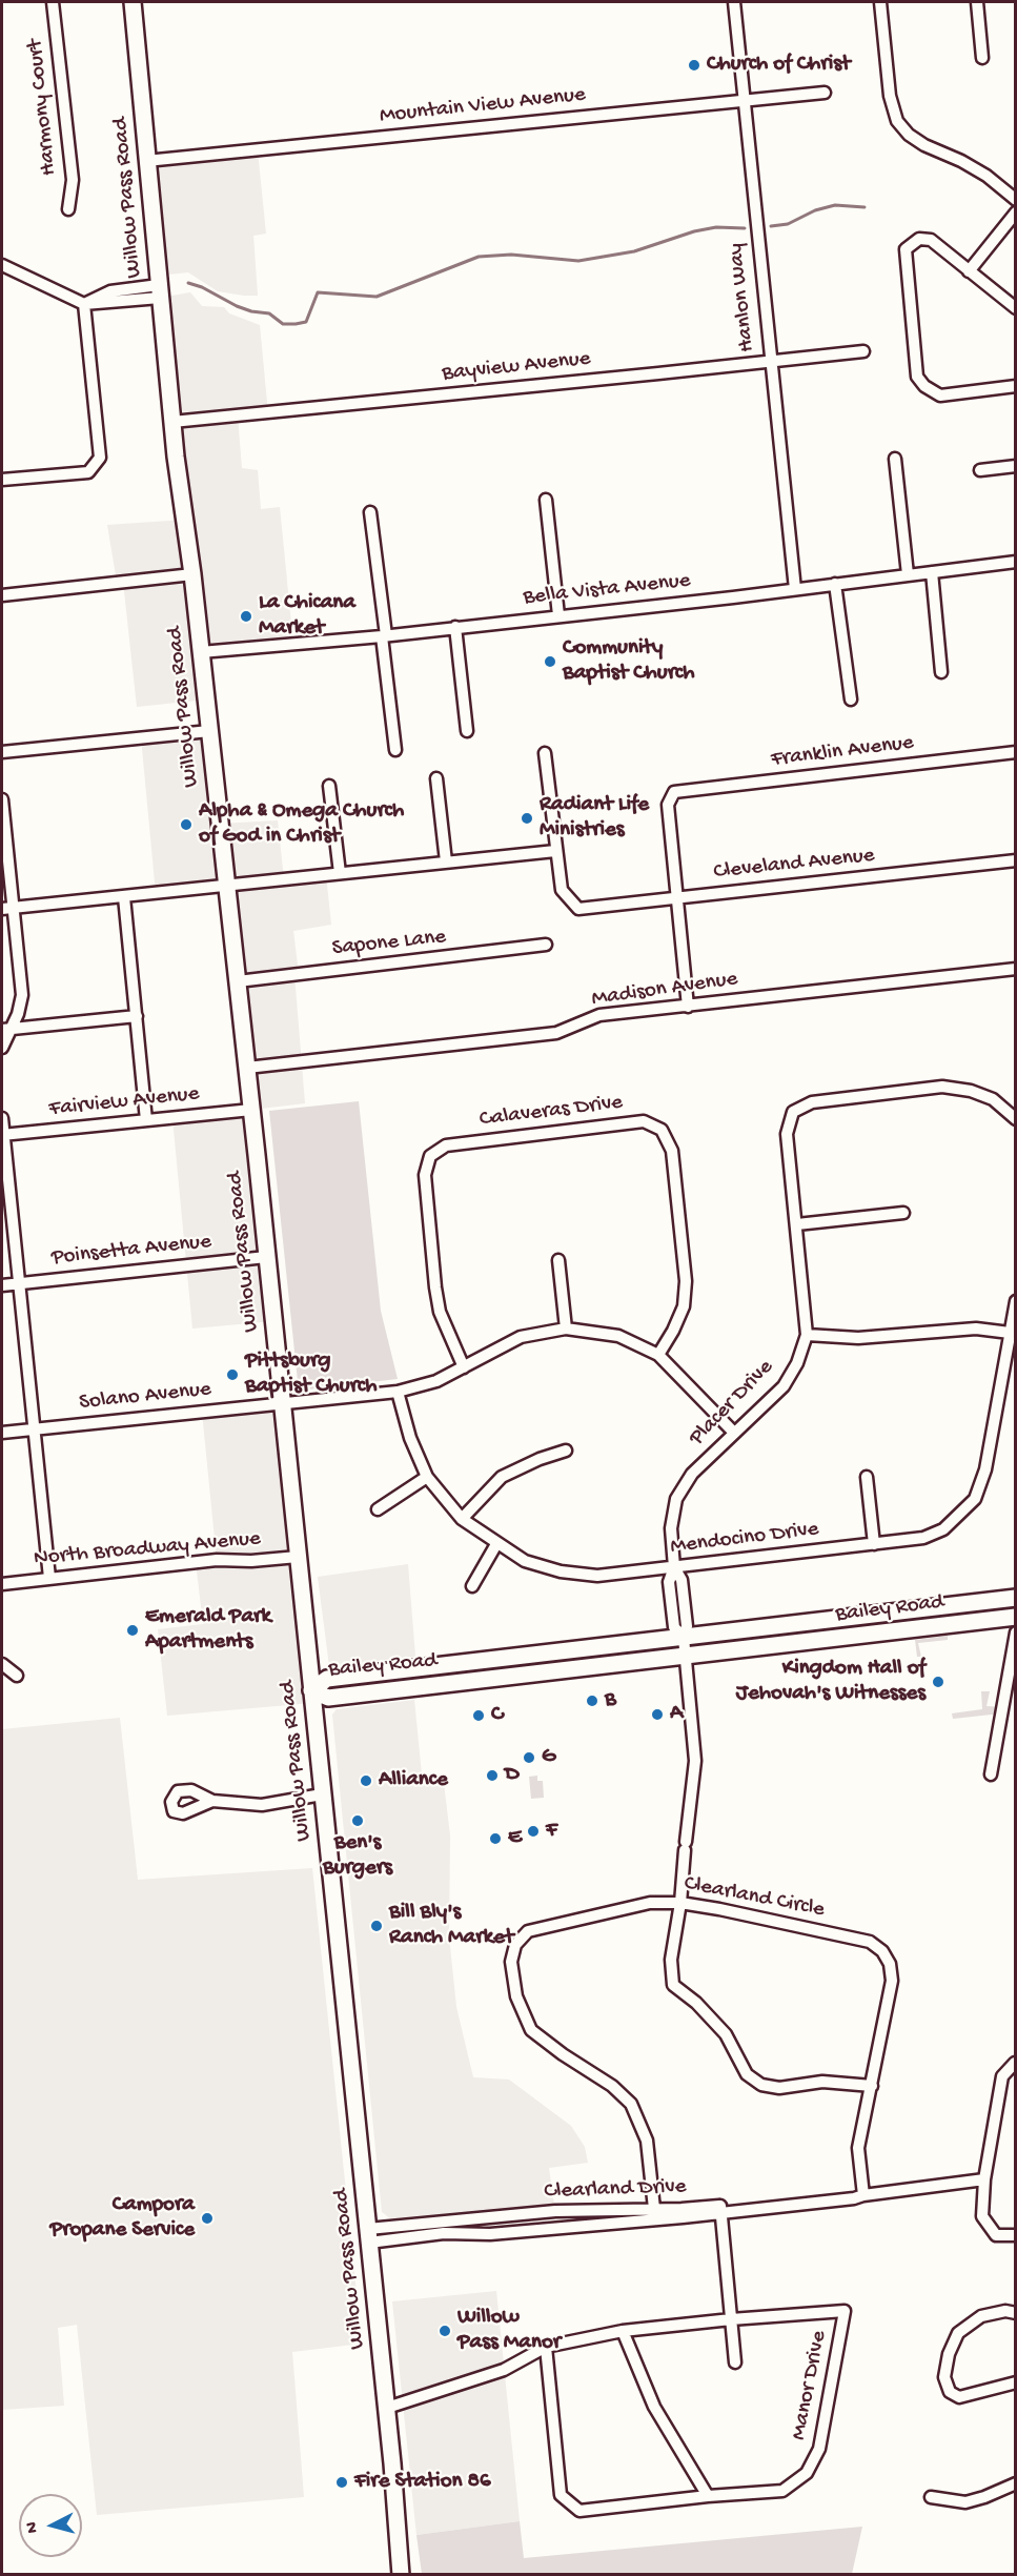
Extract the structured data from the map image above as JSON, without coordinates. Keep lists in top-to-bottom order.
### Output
{
  "streets": {
    "main road": ["Willow Pass Road", "Bailey Road"],
    "street": [
      "Mountain View Avenue",
      "Harmony Court",
      "Hanlon Way",
      "Bayview Avenue",
      "Bella Vista Avenue",
      "Franklin Avenue",
      "Cleveland Avenue",
      "Sapone Lane",
      "Madison Avenue",
      "Fairview Avenue",
      "Calaveras Drive",
      "Poinsetta Avenue",
      "Solano Avenue",
      "Placer Drive",
      "Mendocino Drive",
      "North Broadway Avenue",
      "Clearland Circle",
      "Clearland Drive",
      "Manor Drive"
    ]
  },
  "crossings": [
    ["Mountain View Avenue", "Willow Pass Road"],
    ["Mountain View Avenue", "Hanlon Way"],
    ["Willow Pass Road", "Bayview Avenue"],
    ["Willow Pass Road", "Bella Vista Avenue"],
    ["Willow Pass Road", "Sapone Lane"],
    ["Willow Pass Road", "Madison Avenue"],
    ["Willow Pass Road", "Fairview Avenue"],
    ["Willow Pass Road", "Poinsetta Avenue"],
    ["Willow Pass Road", "Solano Avenue"],
    ["Willow Pass Road", "North Broadway Avenue"],
    ["Willow Pass Road", "Bailey Road"],
    ["Willow Pass Road", "Clearland Drive"],
    ["Willow Pass Road", "Manor Drive"],
    ["Hanlon Way", "Bayview Avenue"],
    ["Hanlon Way", "Bella Vista Avenue"],
    ["Franklin Avenue", "Cleveland Avenue"],
    ["Calaveras Drive", "Solano Avenue"],
    ["Solano Avenue", "Placer Drive"],
    ["Solano Avenue", "Mendocino Drive"],
    ["Placer Drive", "Mendocino Drive"],
    ["Placer Drive", "Bailey Road"],
    ["Placer Drive", "Clearland Circle"],
    ["Clearland Circle", "Clearland Drive"]
  ],
  "places": [
    "Church of Christ",
    "La Chicana Market",
    "Community Baptist Church",
    "Radiant Life Ministries",
    "Alpha & Omega Church of God in Christ",
    "Pittsburg Baptist Church",
    "Emerald Park Apartments",
    "Kingdom Hall of Jehovah's Witnesses",
    "B",
    "A",
    "C",
    "G",
    "D",
    "Alliance",
    "Ben's Burgers",
    "F",
    "E",
    "Bill Bly's Ranch Market",
    "Campora Propane Service",
    "Willow Pass Manor",
    "Fire Station 86"
  ],
  "north": "left"
}
